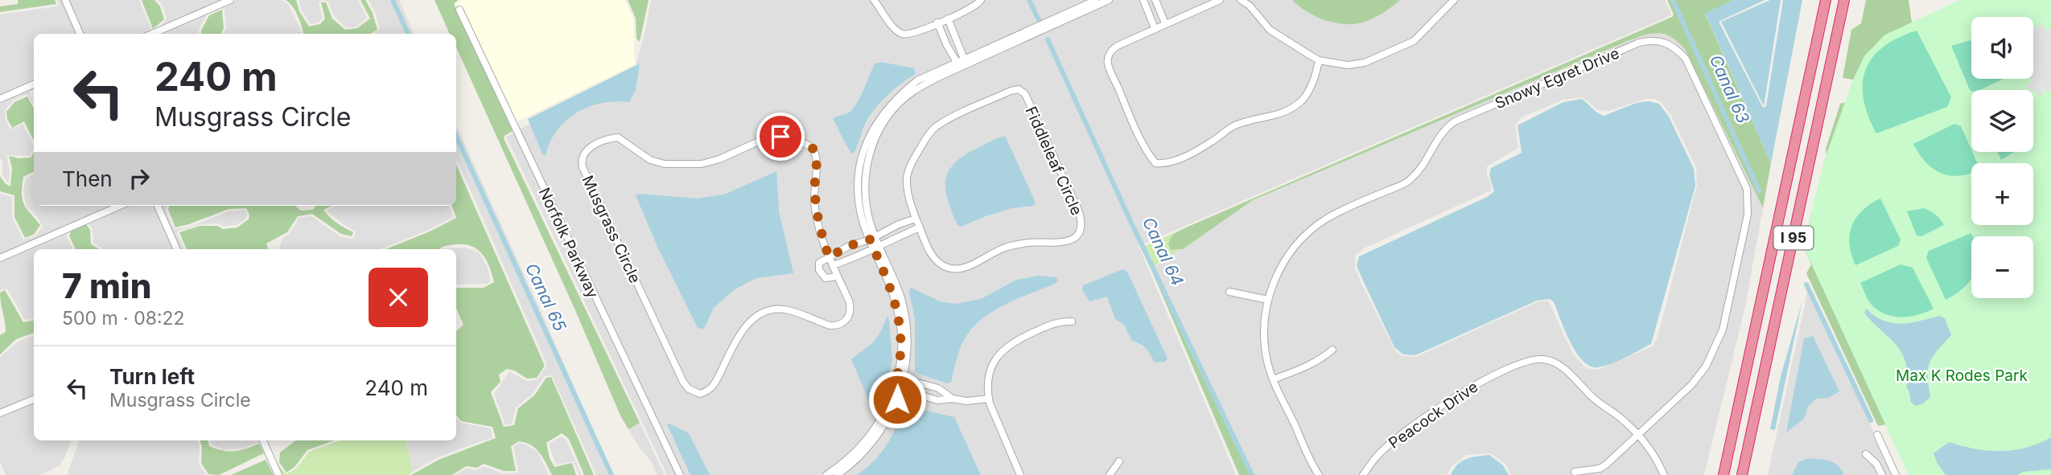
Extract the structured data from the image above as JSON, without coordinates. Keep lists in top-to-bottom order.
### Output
{
  "streets": {
    "highway": ["I 95"],
    "street": [
      "Snowy Egret Drive",
      "Fiddleleaf Circle",
      "Musgrass Circle",
      "Norfolk Parkway",
      "Peacock Drive"
    ]
  },
  "crossings": [
    ["Snowy Egret Drive", "Peacock Drive"]
  ],
  "water": ["Canal 63", "Canal 64", "Canal 65"],
  "parks": ["Max K Rodes Park"],
  "page": {
    "map_buttons": ["+", "−"],
    "turn": ["240 m", "Musgrass Circle"],
    "then": "Then",
    "heading": ["7 min", "500 m · 08:22"],
    "list": [
      {
        "name": "Turn left",
        "note": "Musgrass Circle",
        "value": "240 m"
      }
    ]
  }
}
